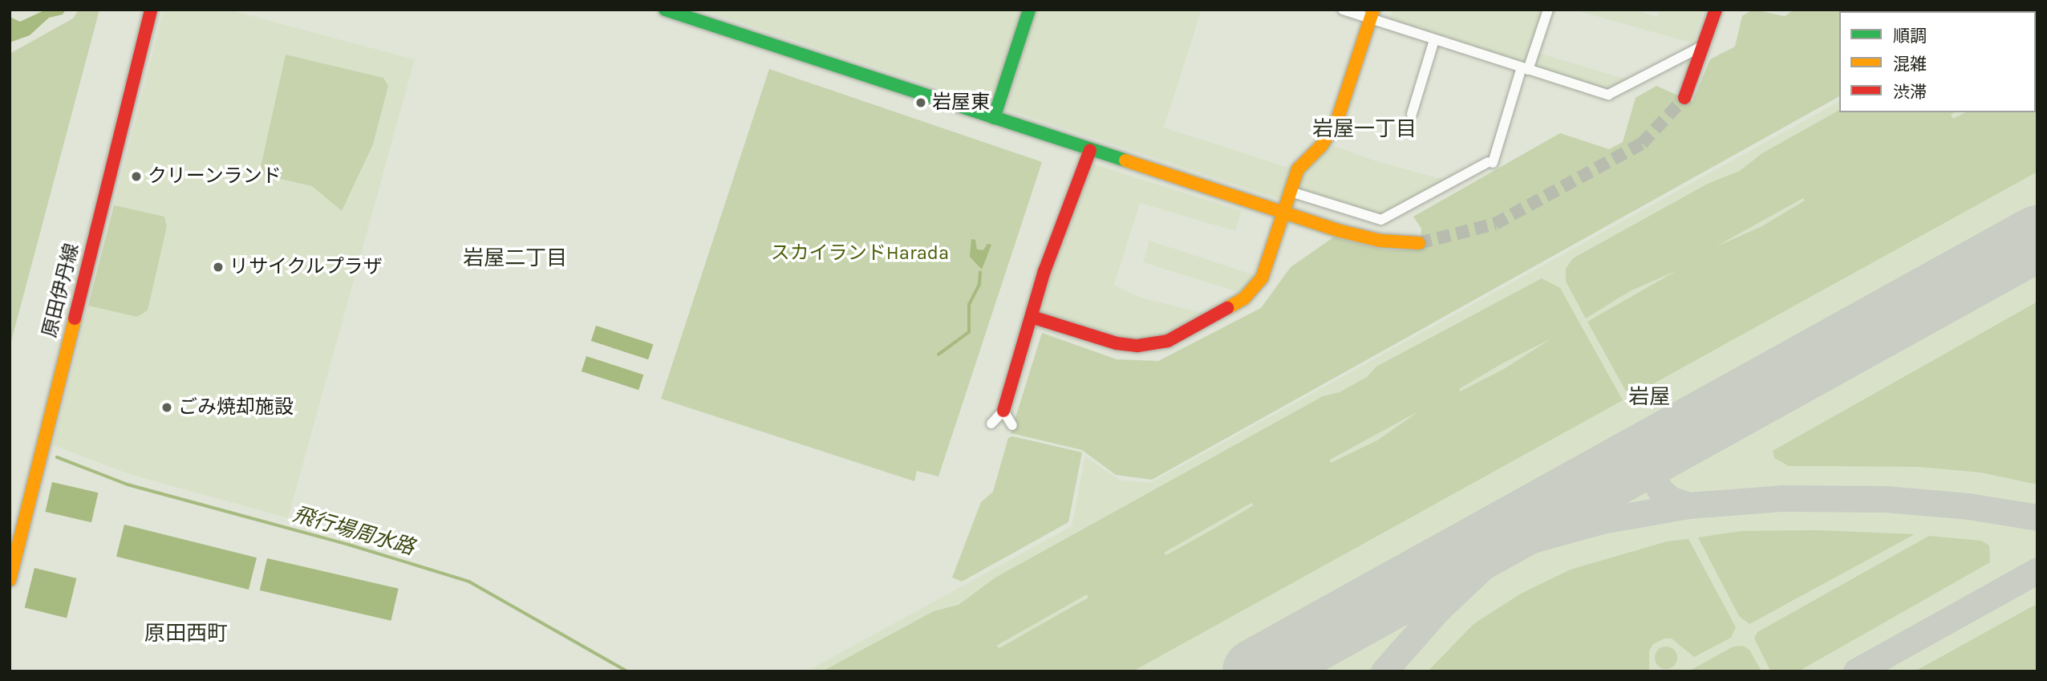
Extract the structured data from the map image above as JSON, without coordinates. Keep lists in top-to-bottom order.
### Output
{
  "streets": {
    "street": ["原田伊丹線"]
  },
  "districts": [
    "岩屋一丁目",
    "岩屋二丁目",
    "岩屋",
    "原田西町"
  ],
  "water": ["飛行場周水路"],
  "parks": ["スカイランドHarada"],
  "places": [
    "岩屋東",
    "クリーンランド",
    "リサイクルプラザ",
    "ごみ焼却施設"
  ],
  "legend": ["順調", "混雑", "渋滞"]
}
